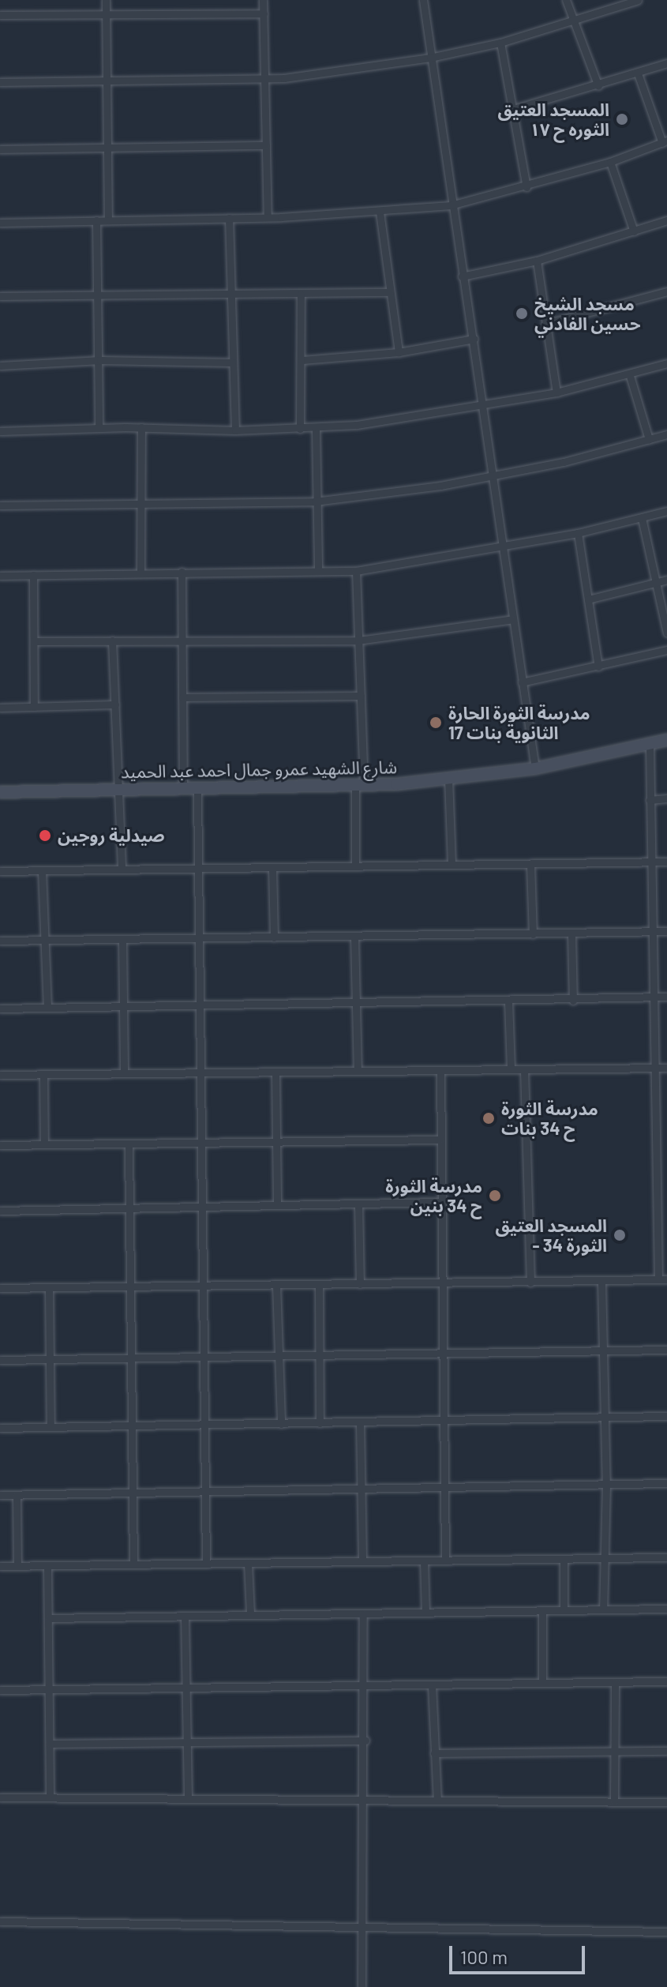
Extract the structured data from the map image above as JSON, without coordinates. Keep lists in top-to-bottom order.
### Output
{
  "streets": {
    "street": ["شارع الشهيد عمرو جمال احمد عبد الحميد"]
  },
  "places": [
    "المسجد العتيق الثوره ح ١٧",
    "مسجد الشيخ حسين الفادني",
    "مدرسة الثورة الحارة 17 الثانوية بنات",
    "صيدلية روجين",
    "مدرسة الثورة ح 34 بنات",
    "مدرسة الثورة ح 34 بنين",
    "المسجد العتيق - الثورة 34"
  ],
  "scale_bar": "100 m"
}
